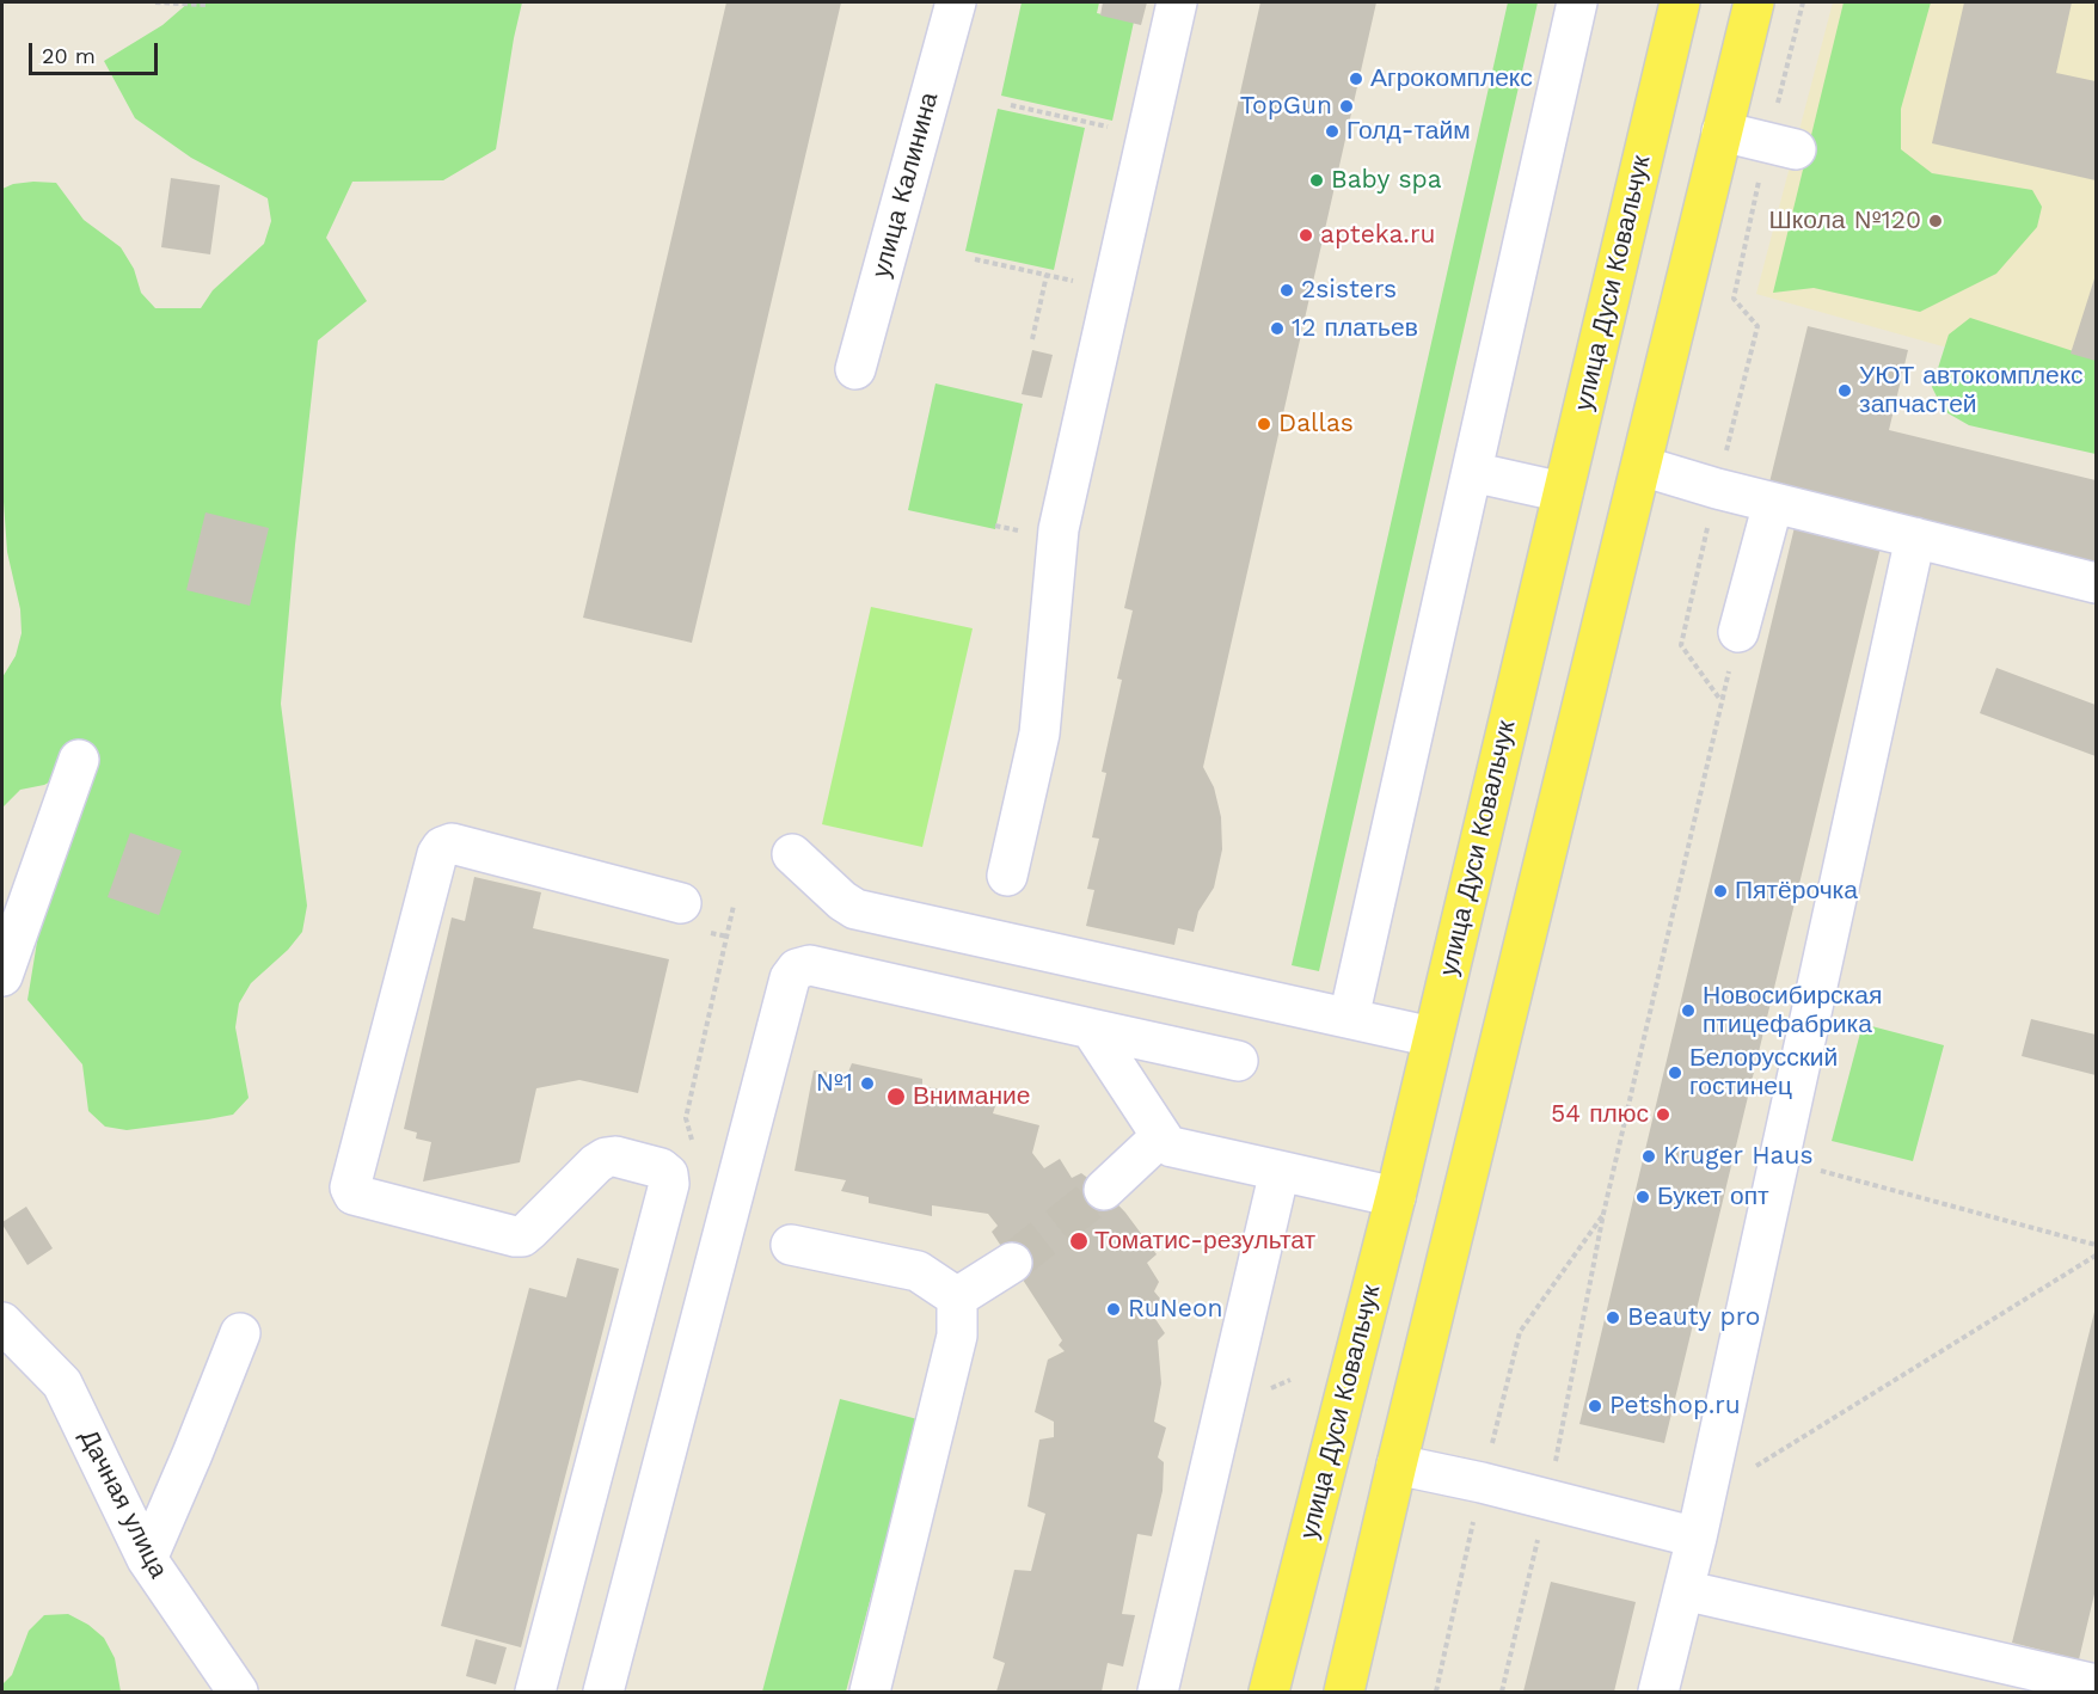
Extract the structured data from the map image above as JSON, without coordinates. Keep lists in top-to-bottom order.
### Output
{
  "streets": {
    "main road": ["улица Дуси Ковальчук"],
    "street": ["улица Калинина", "Дачная улица"]
  },
  "places": [
    "Агрокомплекс",
    "TopGun",
    "Голд-тайм",
    "Baby spa",
    "Школа №120",
    "apteka.ru",
    "2sisters",
    "12 платьев",
    "УЮТ автокомплекс запчастей",
    "Dallas",
    "Пятёрочка",
    "Новосибирская птицефабрика",
    "Белорусский гостинец",
    "№1",
    "Внимание",
    "54 плюс",
    "Kruger Haus",
    "Букет опт",
    "Томатис-результат",
    "RuNeon",
    "Beauty pro",
    "Petshop.ru"
  ],
  "scale_bar": "20 m"
}
